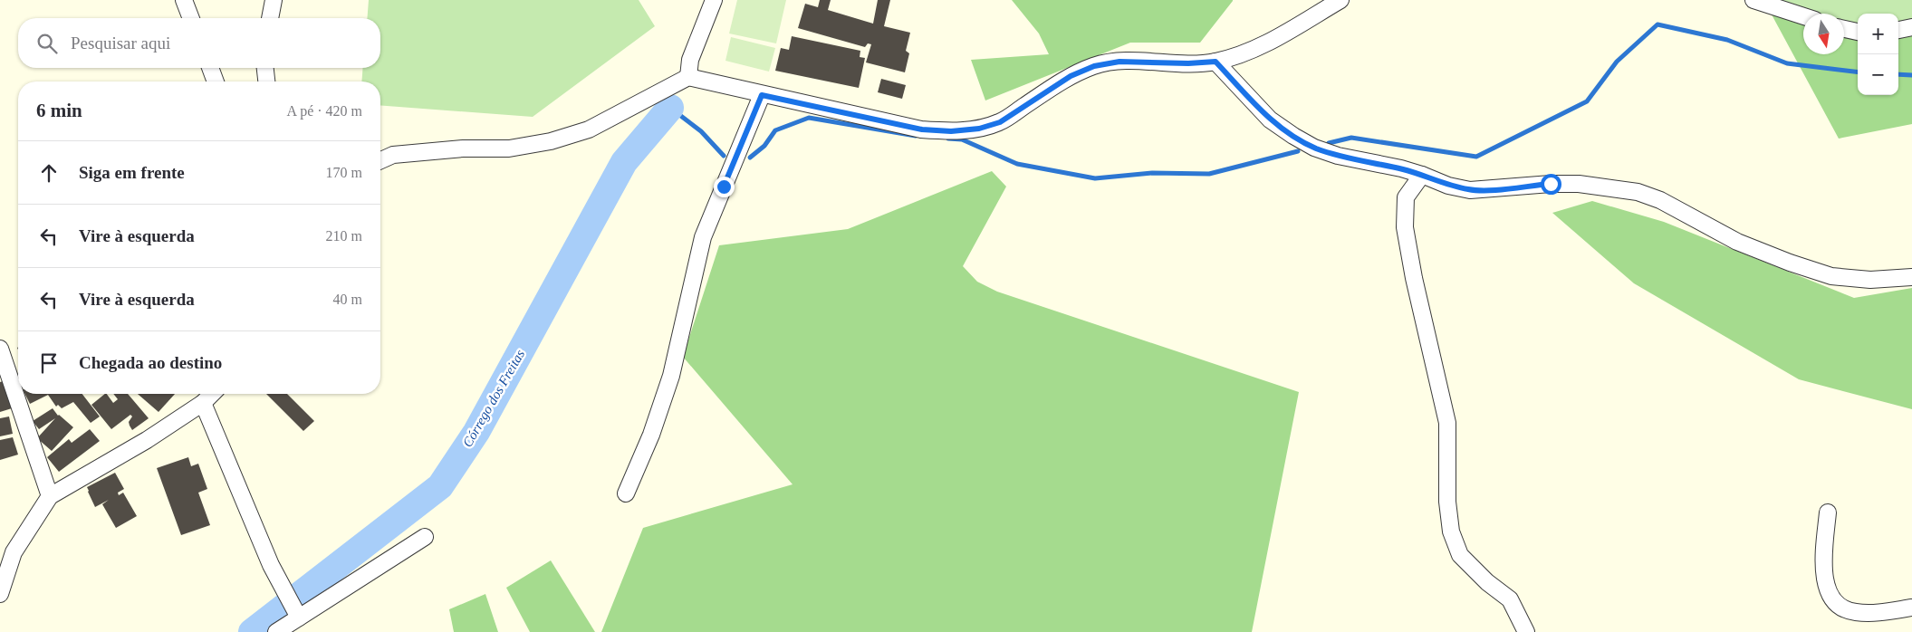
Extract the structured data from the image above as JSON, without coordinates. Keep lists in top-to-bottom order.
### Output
{
  "water": ["Córrego dos Freitas"],
  "north": "bottom",
  "page": {
    "map_buttons": ["+", "−"],
    "search": "Pesquisar aqui",
    "heading": ["6 min", "A pé · 420 m"],
    "list": [
      ["Siga em frente", "170 m"],
      ["Vire à esquerda", "210 m"],
      ["Vire à esquerda", "40 m"],
      "Chegada ao destino"
    ]
  }
}
